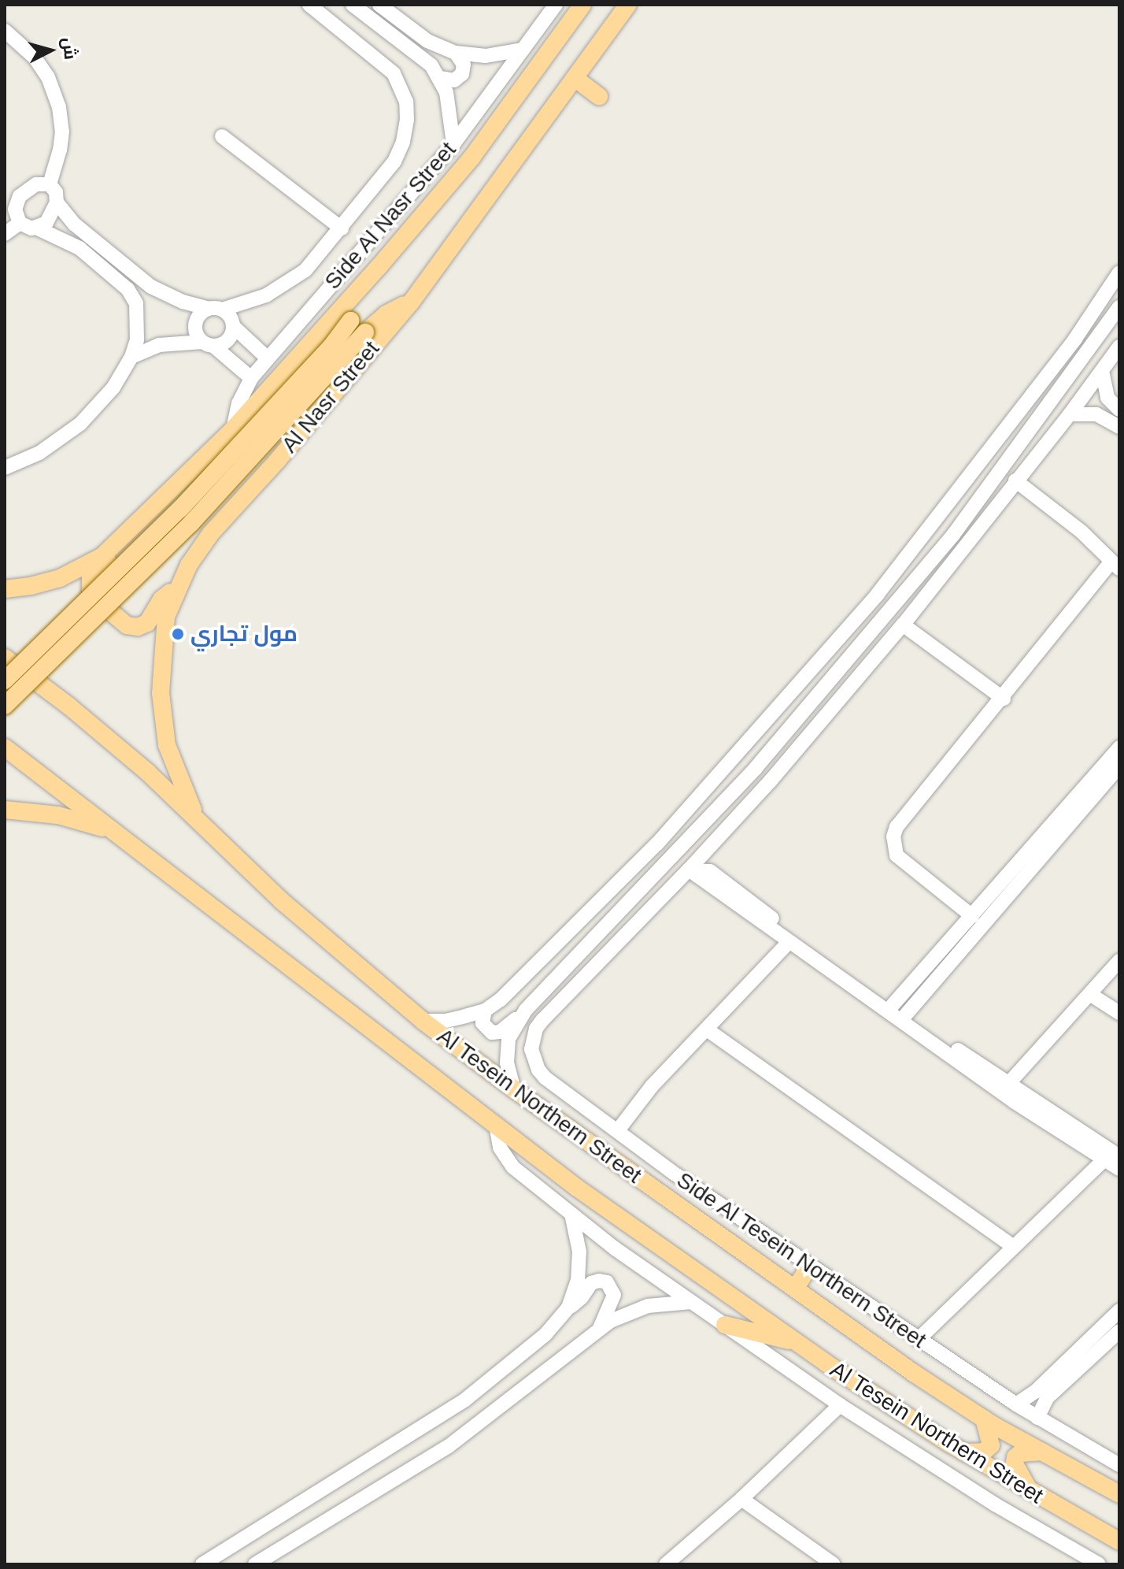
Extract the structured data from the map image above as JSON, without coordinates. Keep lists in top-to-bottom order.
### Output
{
  "streets": {
    "main road": ["Al Nasr Street", "Al Tesein Northern Street"],
    "street": ["Side Al Nasr Street", "Side Al Tesein Northern Street"]
  },
  "crossings": [
    ["Al Nasr Street", "Al Tesein Northern Street"]
  ],
  "places": ["مول تجاري"],
  "north": "right"
}
